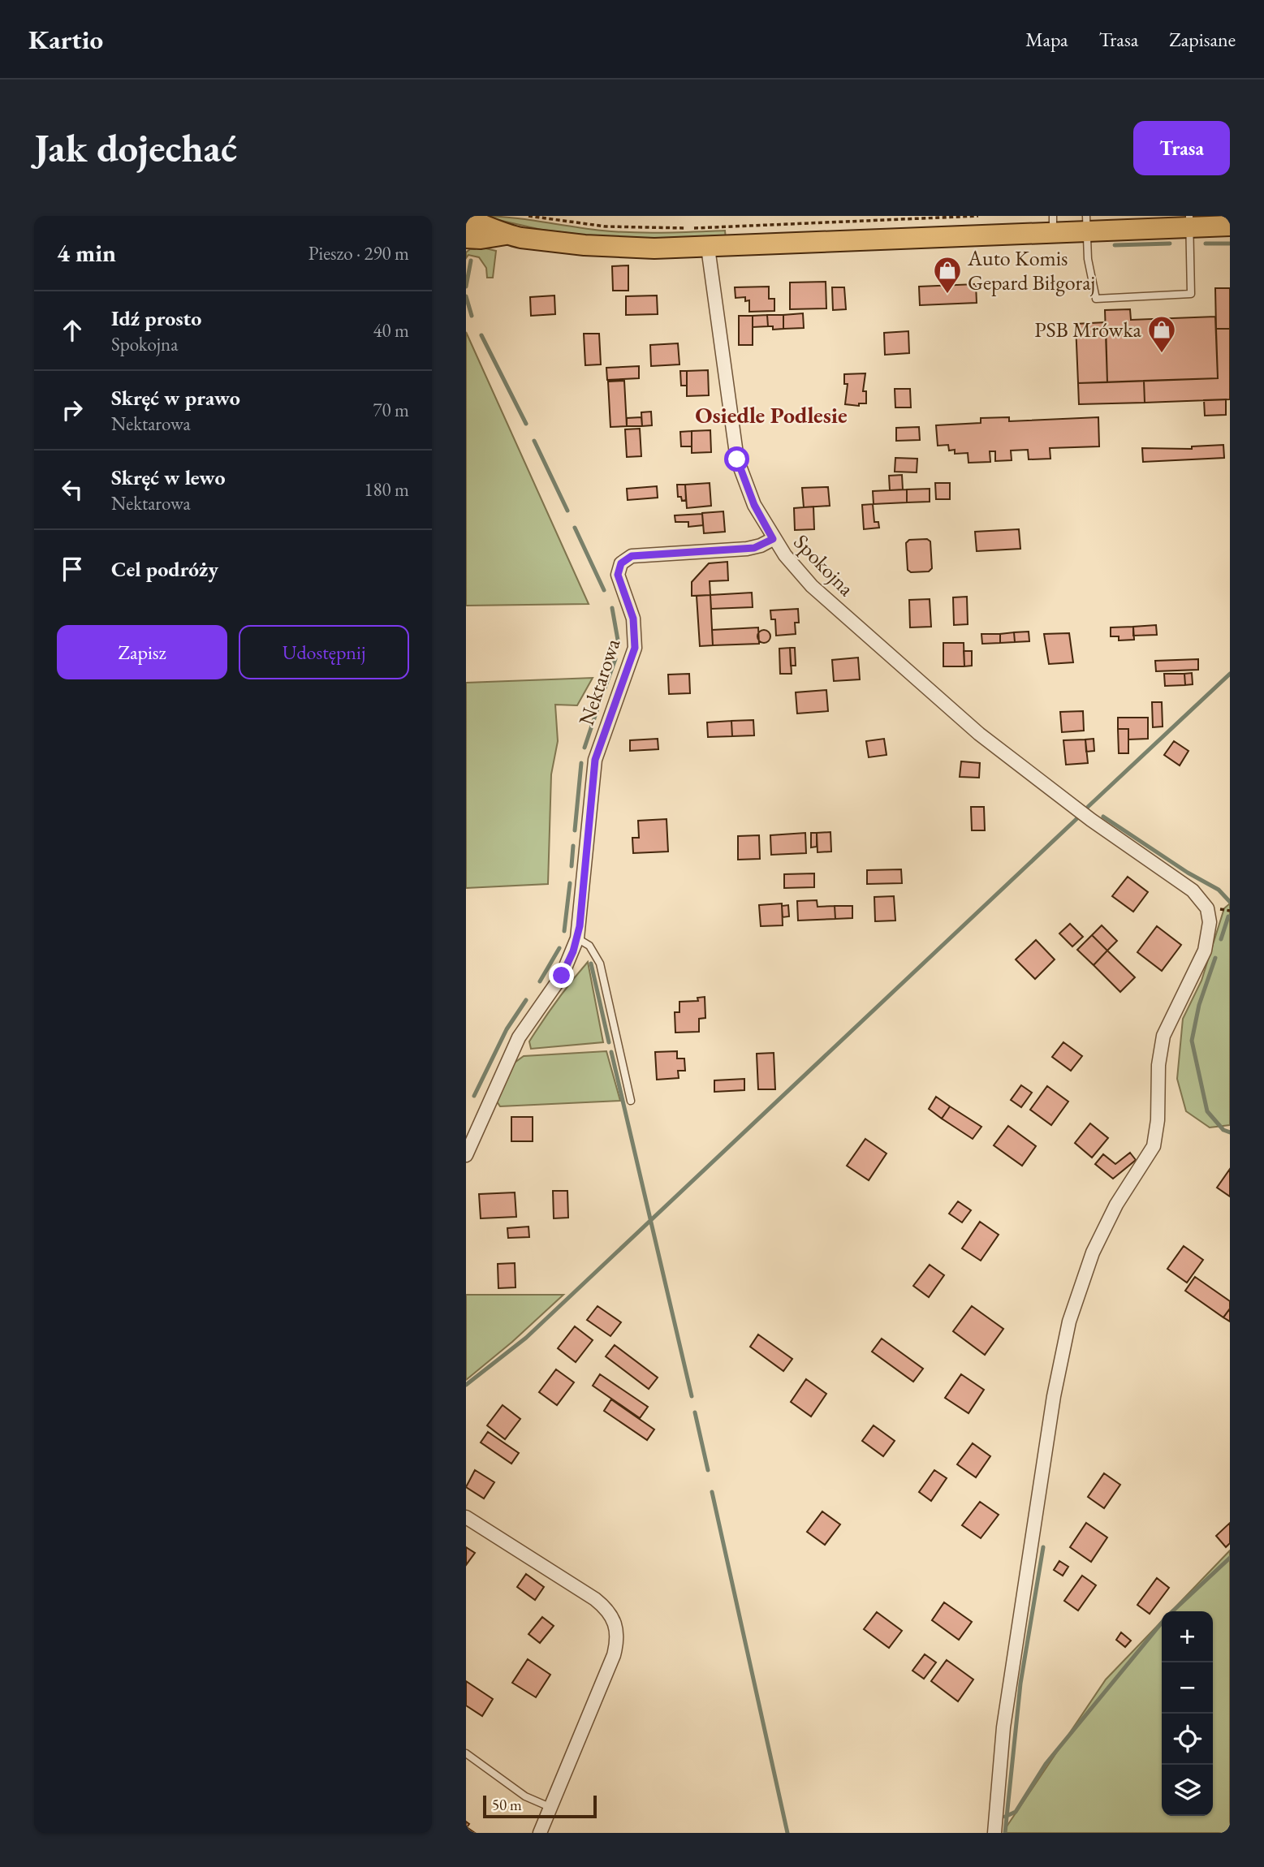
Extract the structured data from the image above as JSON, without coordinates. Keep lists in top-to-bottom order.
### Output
{
  "streets": {
    "street": ["Spokojna", "Nektarowa"]
  },
  "crossings": [
    ["Spokojna", "Nektarowa"]
  ],
  "districts": ["Osiedle Podlesie"],
  "places": {
    "shop": ["Auto Komis Gepard Biłgoraj", "PSB Mrówka"]
  },
  "scale_bar": "50 m",
  "page": {
    "header": "Kartio",
    "nav": ["Mapa", "Trasa", "Zapisane"],
    "buttons": [
      "Trasa",
      ["Zapisz", "Udostępnij"]
    ],
    "title": "Jak dojechać",
    "heading": ["4 min", "Pieszo · 290 m"],
    "list": [
      ["Idź prosto", "Spokojna", "40 m"],
      ["Skręć w prawo", "Nektarowa", "70 m"],
      ["Skręć w lewo", "Nektarowa", "180 m"],
      "Cel podróży"
    ],
    "map_buttons": ["+", "−"],
    "scale": "50 m"
  }
}
